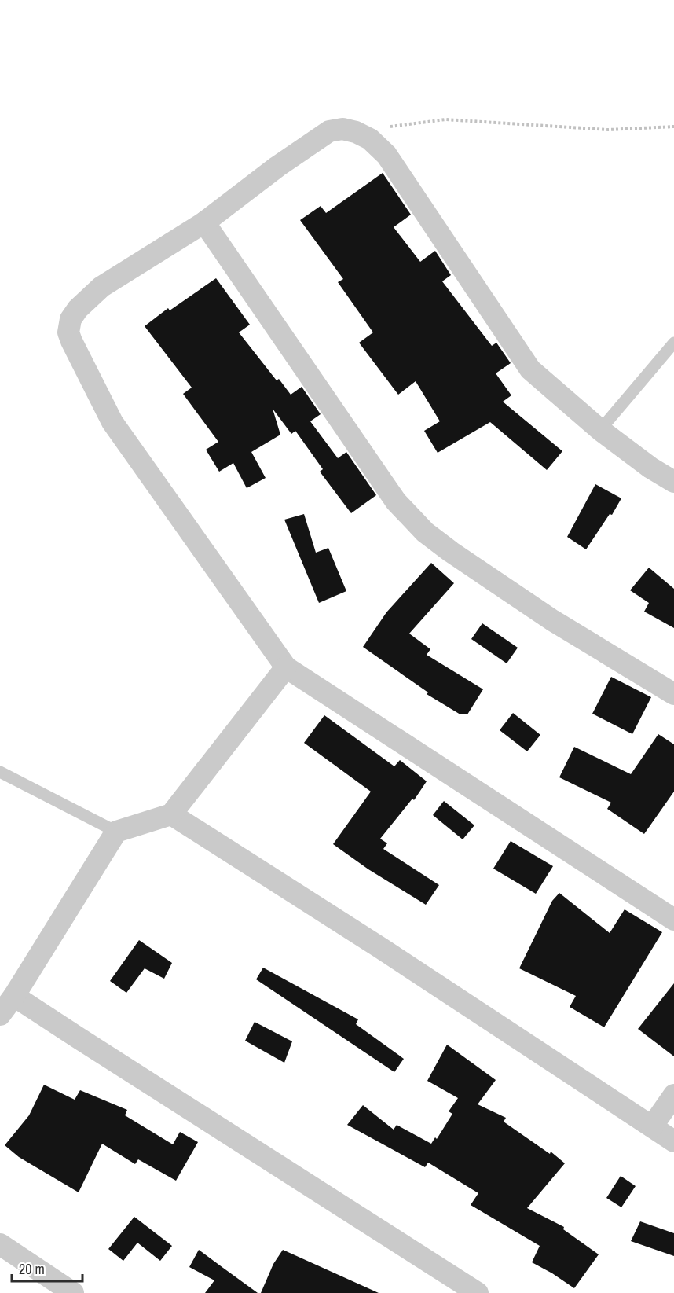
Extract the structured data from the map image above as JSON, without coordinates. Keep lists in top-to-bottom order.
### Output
{
  "scale_bar": "20 m"
}
